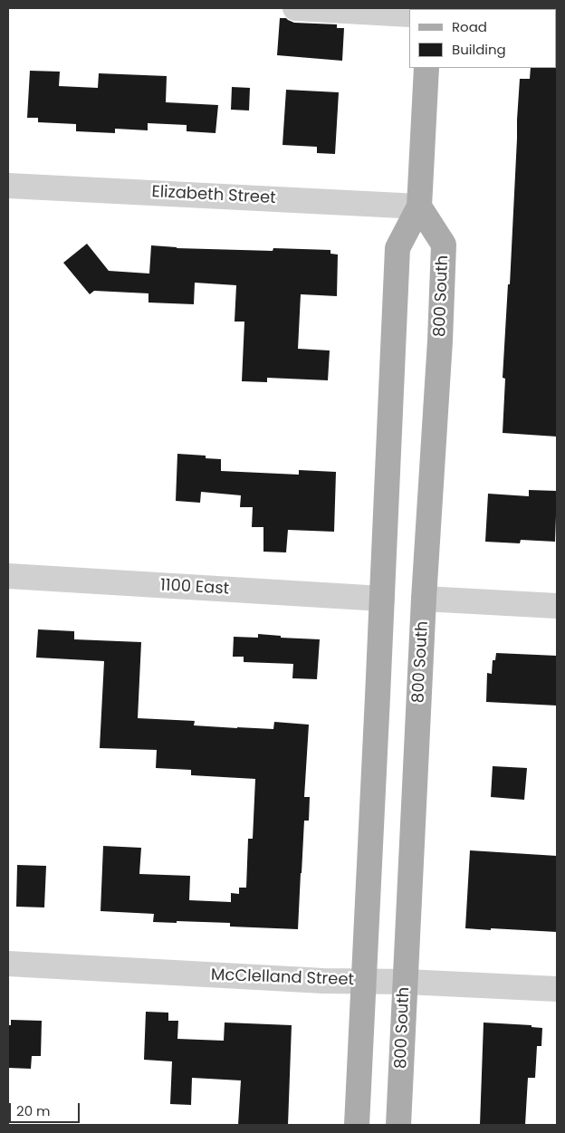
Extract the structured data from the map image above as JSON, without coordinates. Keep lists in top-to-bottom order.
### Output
{
  "streets": {
    "main road": ["800 South"],
    "street": ["Elizabeth Street", "1100 East", "McClelland Street"]
  },
  "crossings": [
    ["Elizabeth Street", "800 South"],
    ["800 South", "McClelland Street"]
  ],
  "legend": ["Road", "Building"],
  "scale_bar": "20 m"
}
